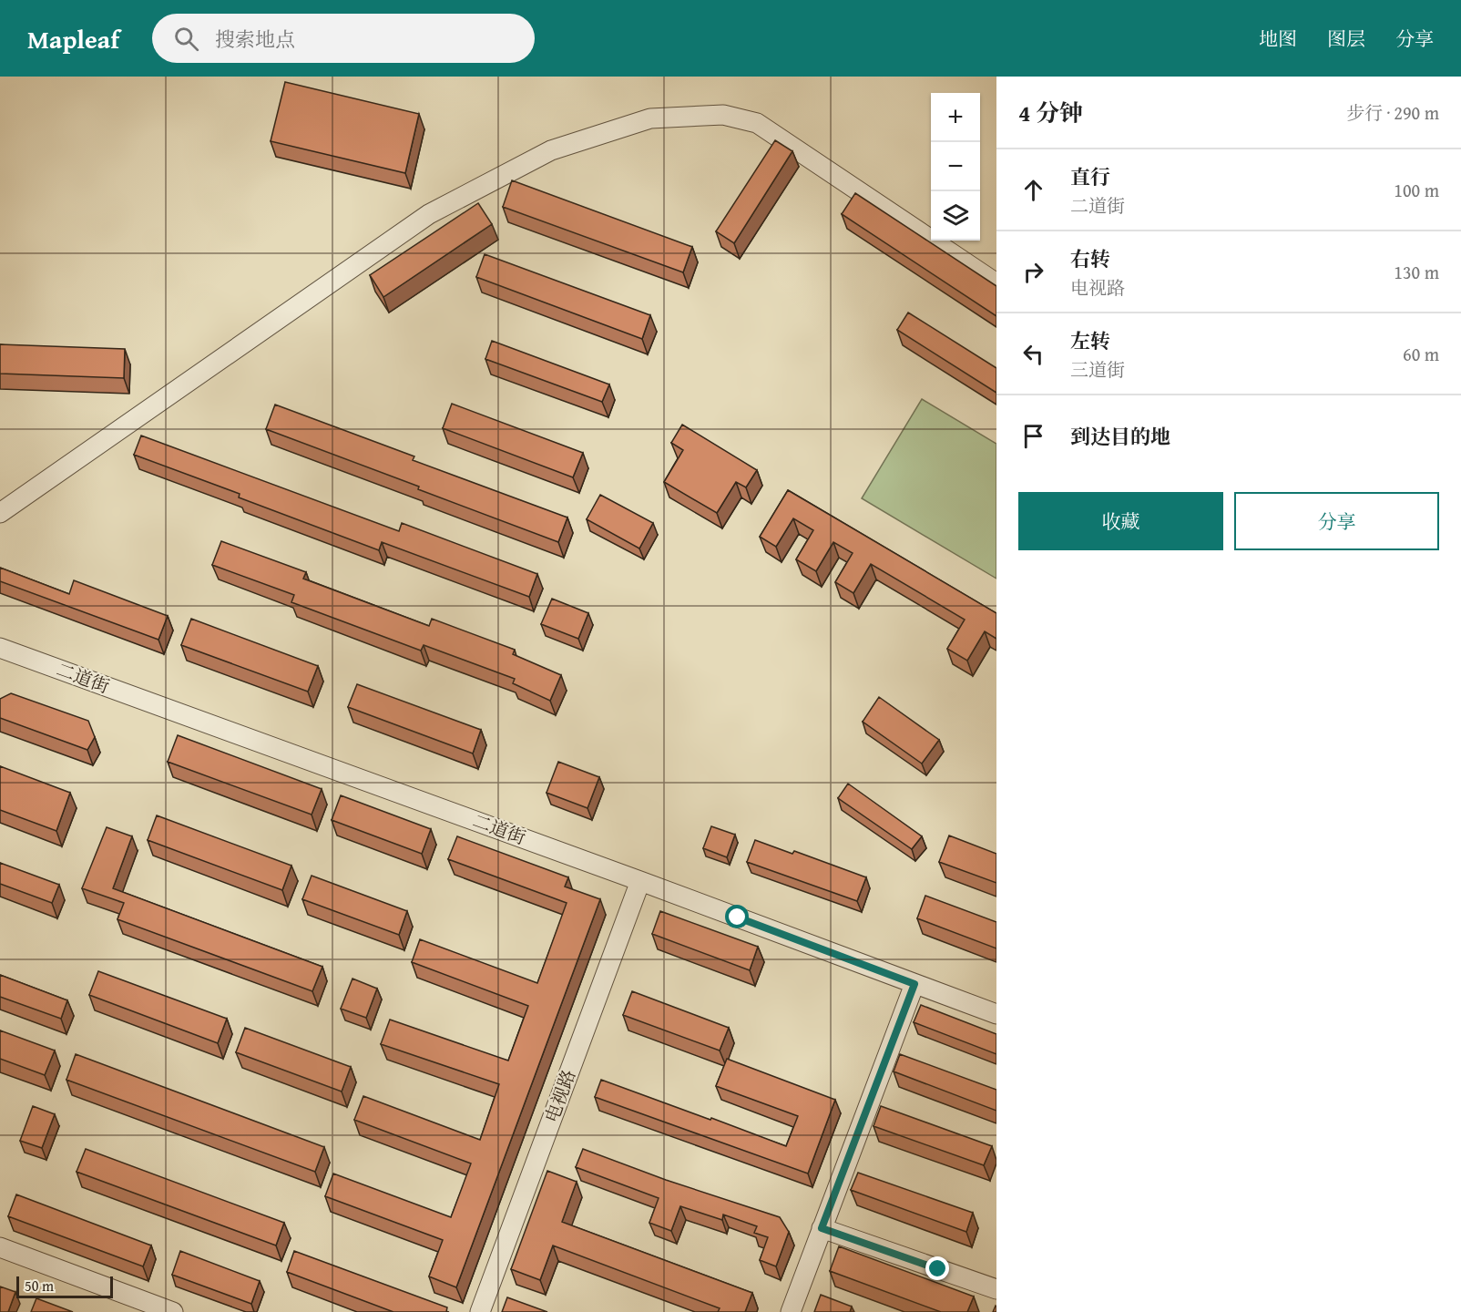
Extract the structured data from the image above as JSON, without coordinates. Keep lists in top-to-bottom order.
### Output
{
  "streets": {
    "street": ["二道街", "电视路"]
  },
  "crossings": [
    ["二道街", "电视路"]
  ],
  "scale_bar": "50 m",
  "page": {
    "header": "Mapleaf",
    "search": "搜索地点",
    "nav": ["地图", "图层", "分享"],
    "heading": ["4 分钟", "步行 · 290 m"],
    "map_buttons": ["+", "−"],
    "list": [
      ["直行", "二道街", "100 m"],
      ["右转", "电视路", "130 m"],
      ["左转", "三道街", "60 m"],
      "到达目的地"
    ],
    "buttons": ["收藏", "分享"],
    "scale": "50 m"
  }
}
